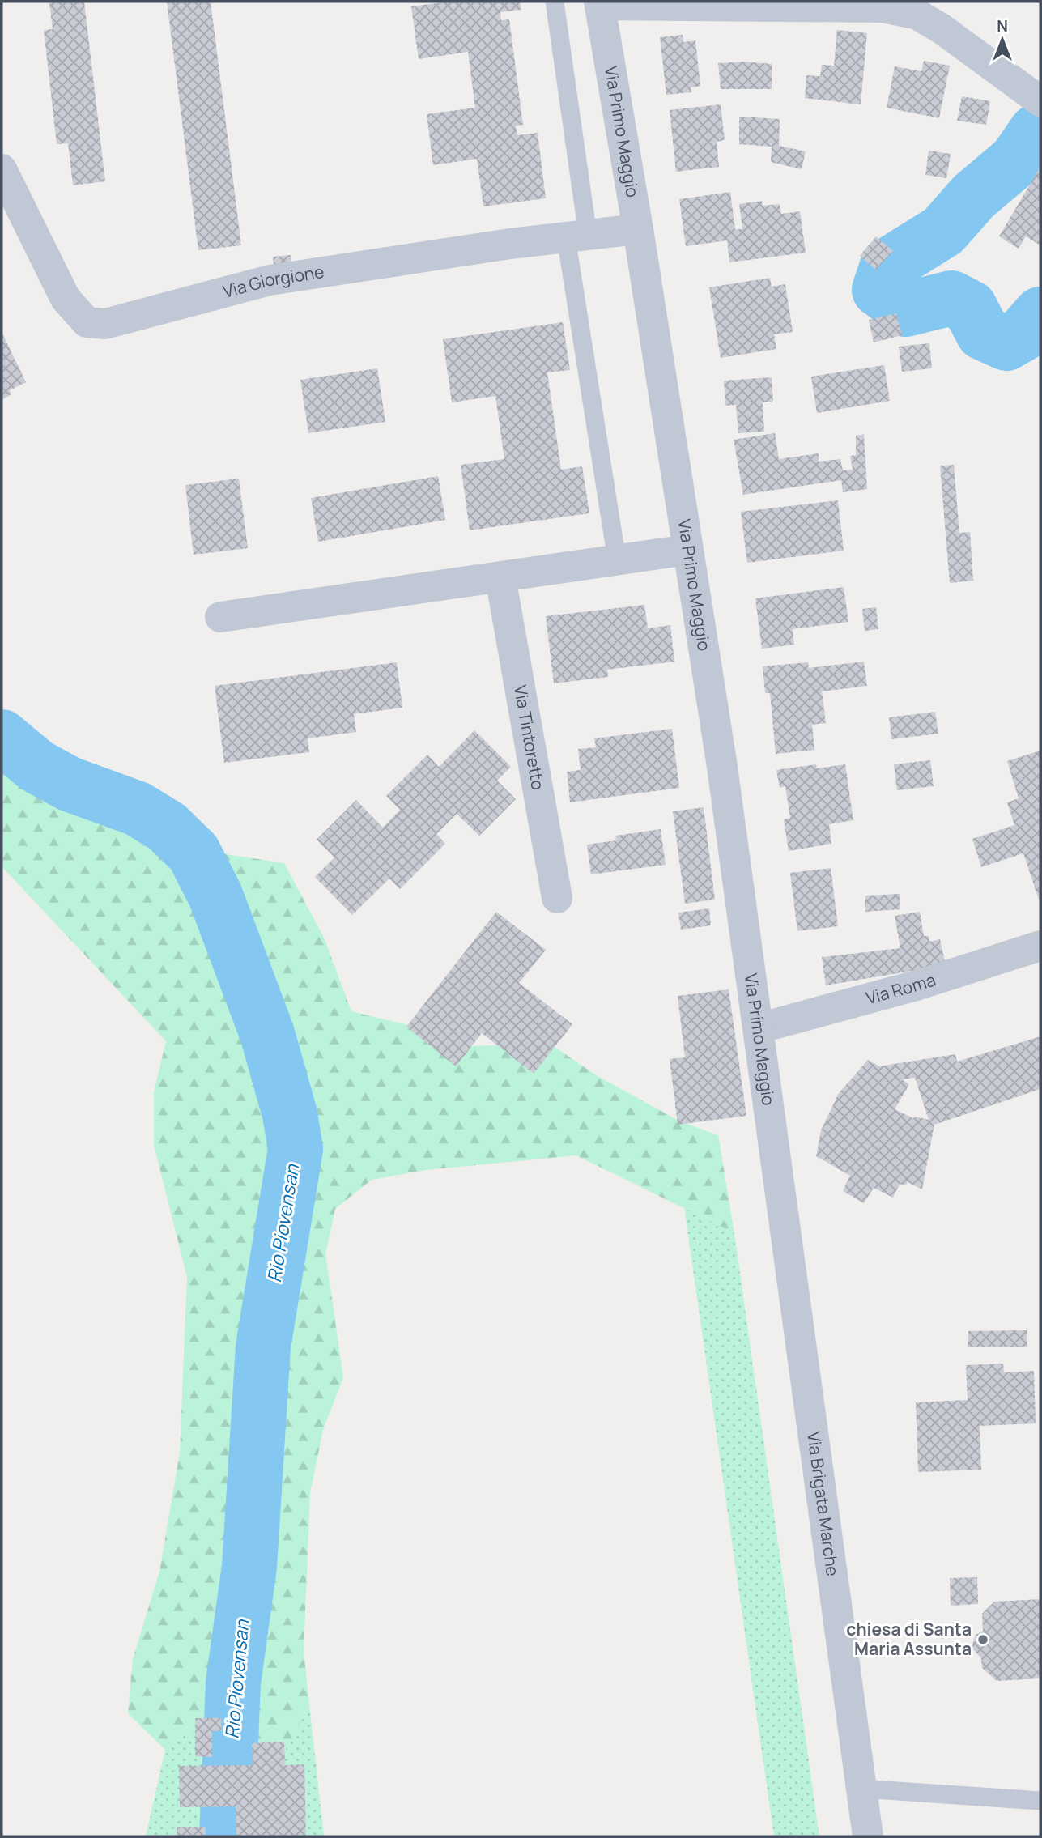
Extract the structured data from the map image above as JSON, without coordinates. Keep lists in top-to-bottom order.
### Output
{
  "streets": {
    "street": [
      "Via Primo Maggio",
      "Via Giorgione",
      "Via Tintoretto",
      "Via Roma",
      "Via Brigata Marche"
    ]
  },
  "crossings": [
    ["Via Primo Maggio", "Via Giorgione"],
    ["Via Primo Maggio", "Via Roma"],
    ["Via Primo Maggio", "Via Brigata Marche"]
  ],
  "water": ["Rio Piovensan"],
  "places": ["chiesa di Santa Maria Assunta"],
  "north": "top"
}
